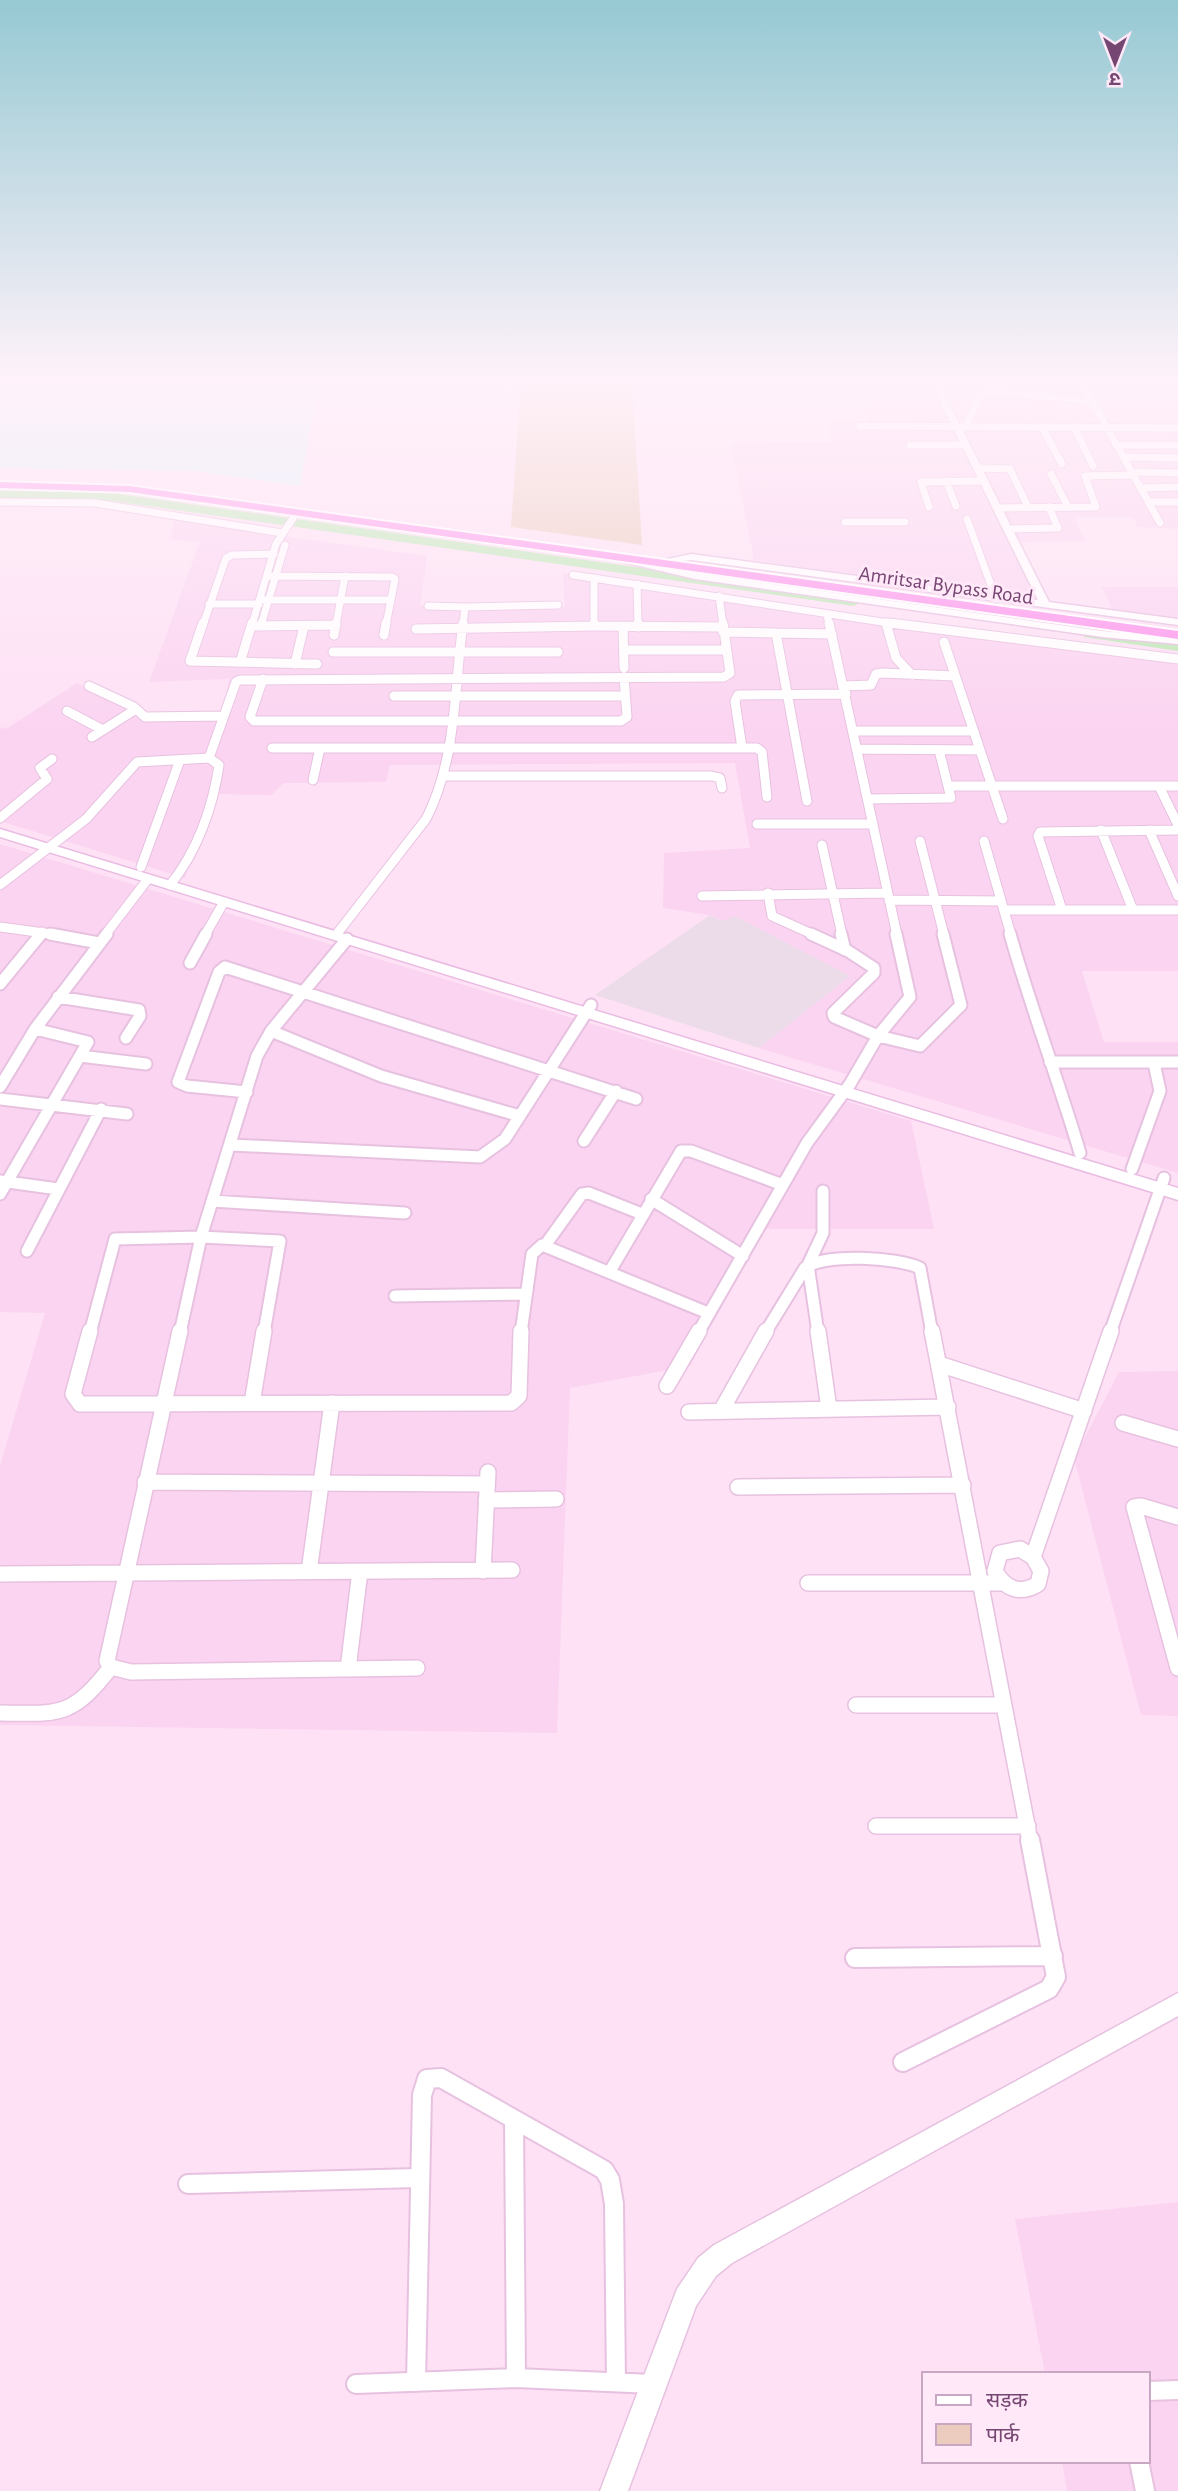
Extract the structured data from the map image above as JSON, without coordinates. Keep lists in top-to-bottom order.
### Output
{
  "streets": {
    "highway": ["Amritsar Bypass Road"]
  },
  "legend": ["सड़क", "पार्क"],
  "north": "bottom"
}
